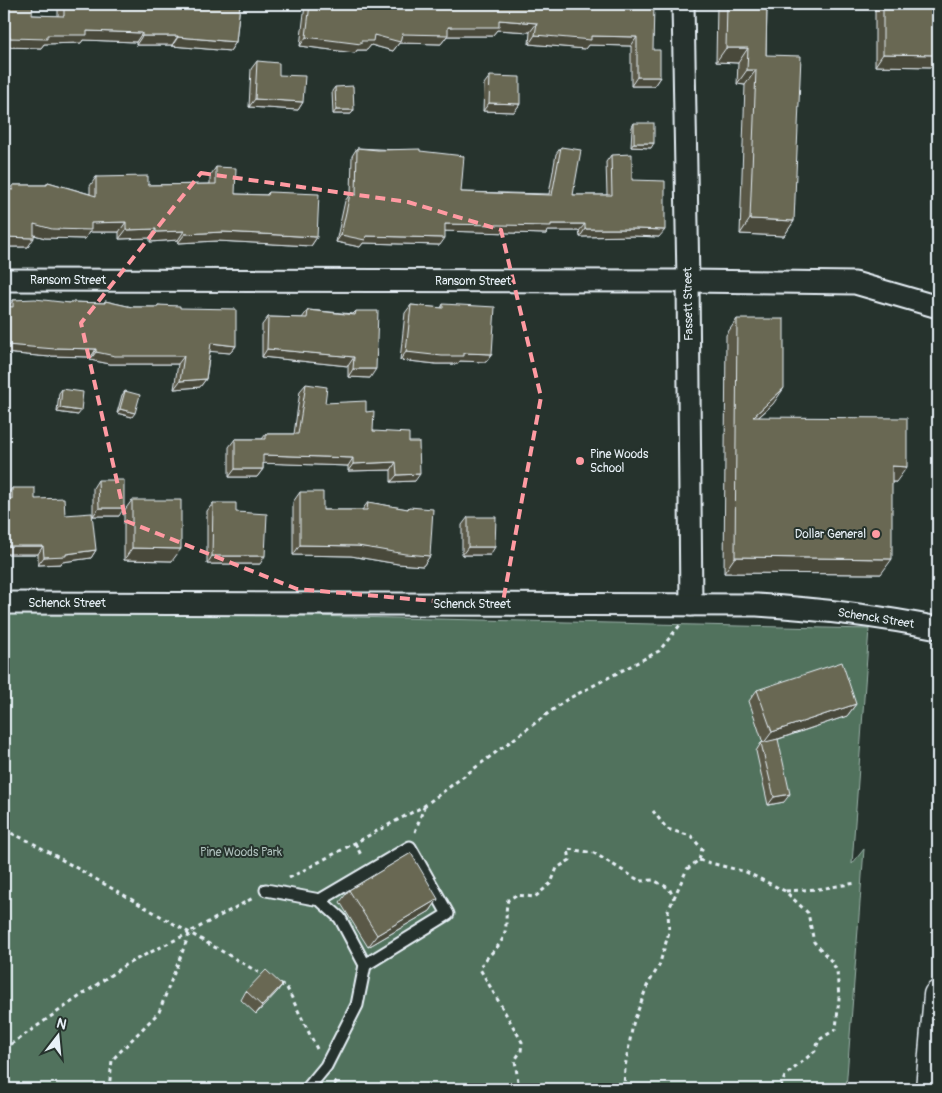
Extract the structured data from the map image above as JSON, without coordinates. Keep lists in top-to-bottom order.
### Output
{
  "streets": {
    "street": ["Ransom Street", "Fassett Street", "Schenck Street"]
  },
  "crossings": [
    ["Ransom Street", "Fassett Street"],
    ["Fassett Street", "Schenck Street"]
  ],
  "parks": ["Pine Woods Park"],
  "places": ["Pine Woods School", "Dollar General"],
  "north": "top"
}
